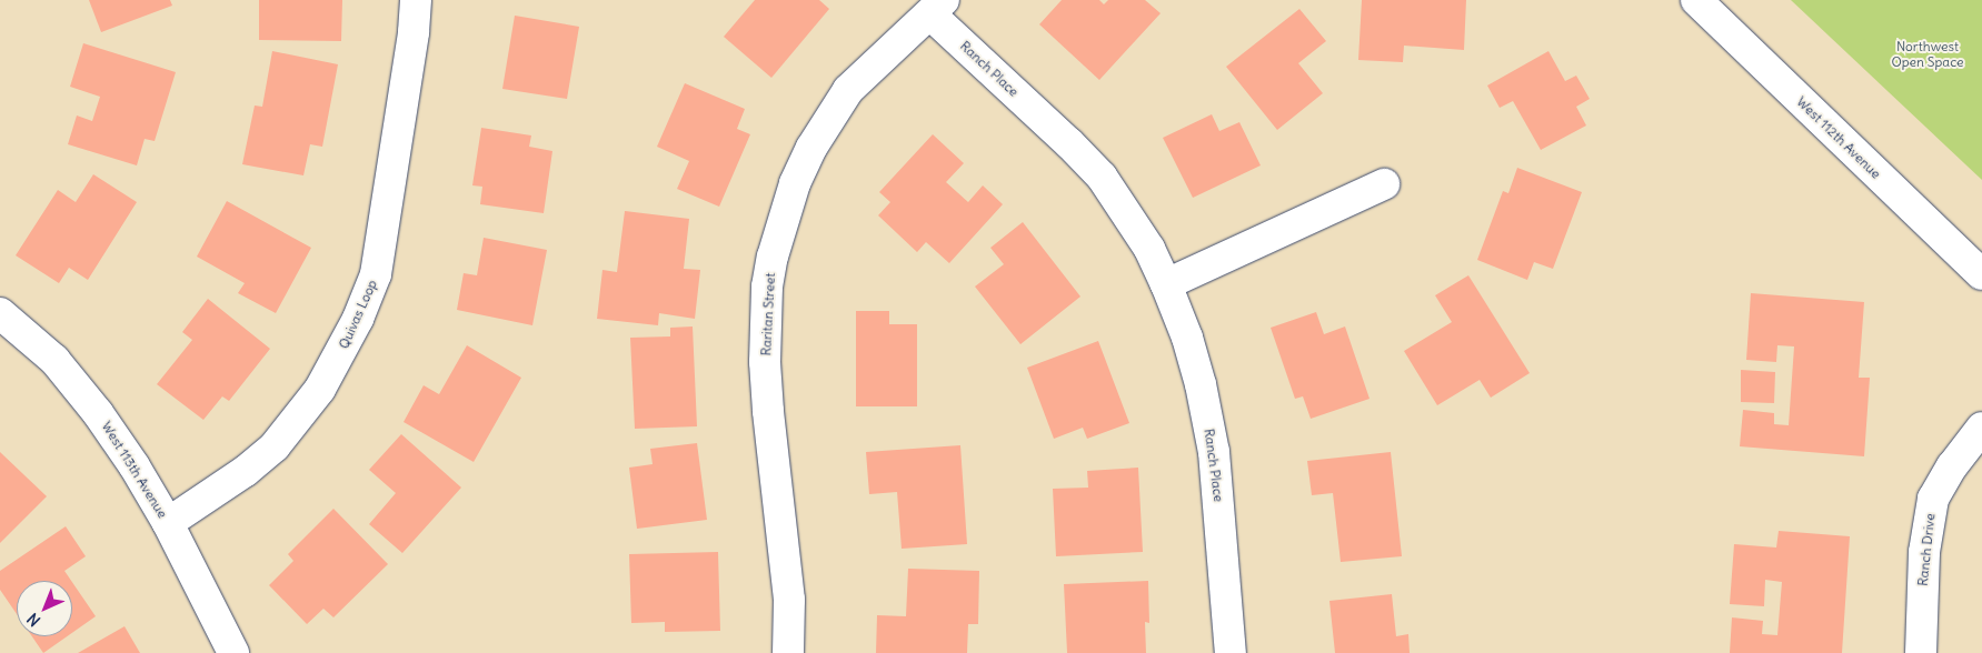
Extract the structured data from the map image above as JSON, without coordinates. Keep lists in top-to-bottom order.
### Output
{
  "streets": {
    "street": [
      "Ranch Place",
      "West 112th Avenue",
      "Quivas Loop",
      "Raritan Street",
      "West 113th Avenue",
      "Ranch Drive"
    ]
  },
  "crossings": [
    ["Ranch Place", "Raritan Street"],
    ["Quivas Loop", "West 113th Avenue"]
  ],
  "parks": ["Northwest Open Space"],
  "north": "bottom left"
}
